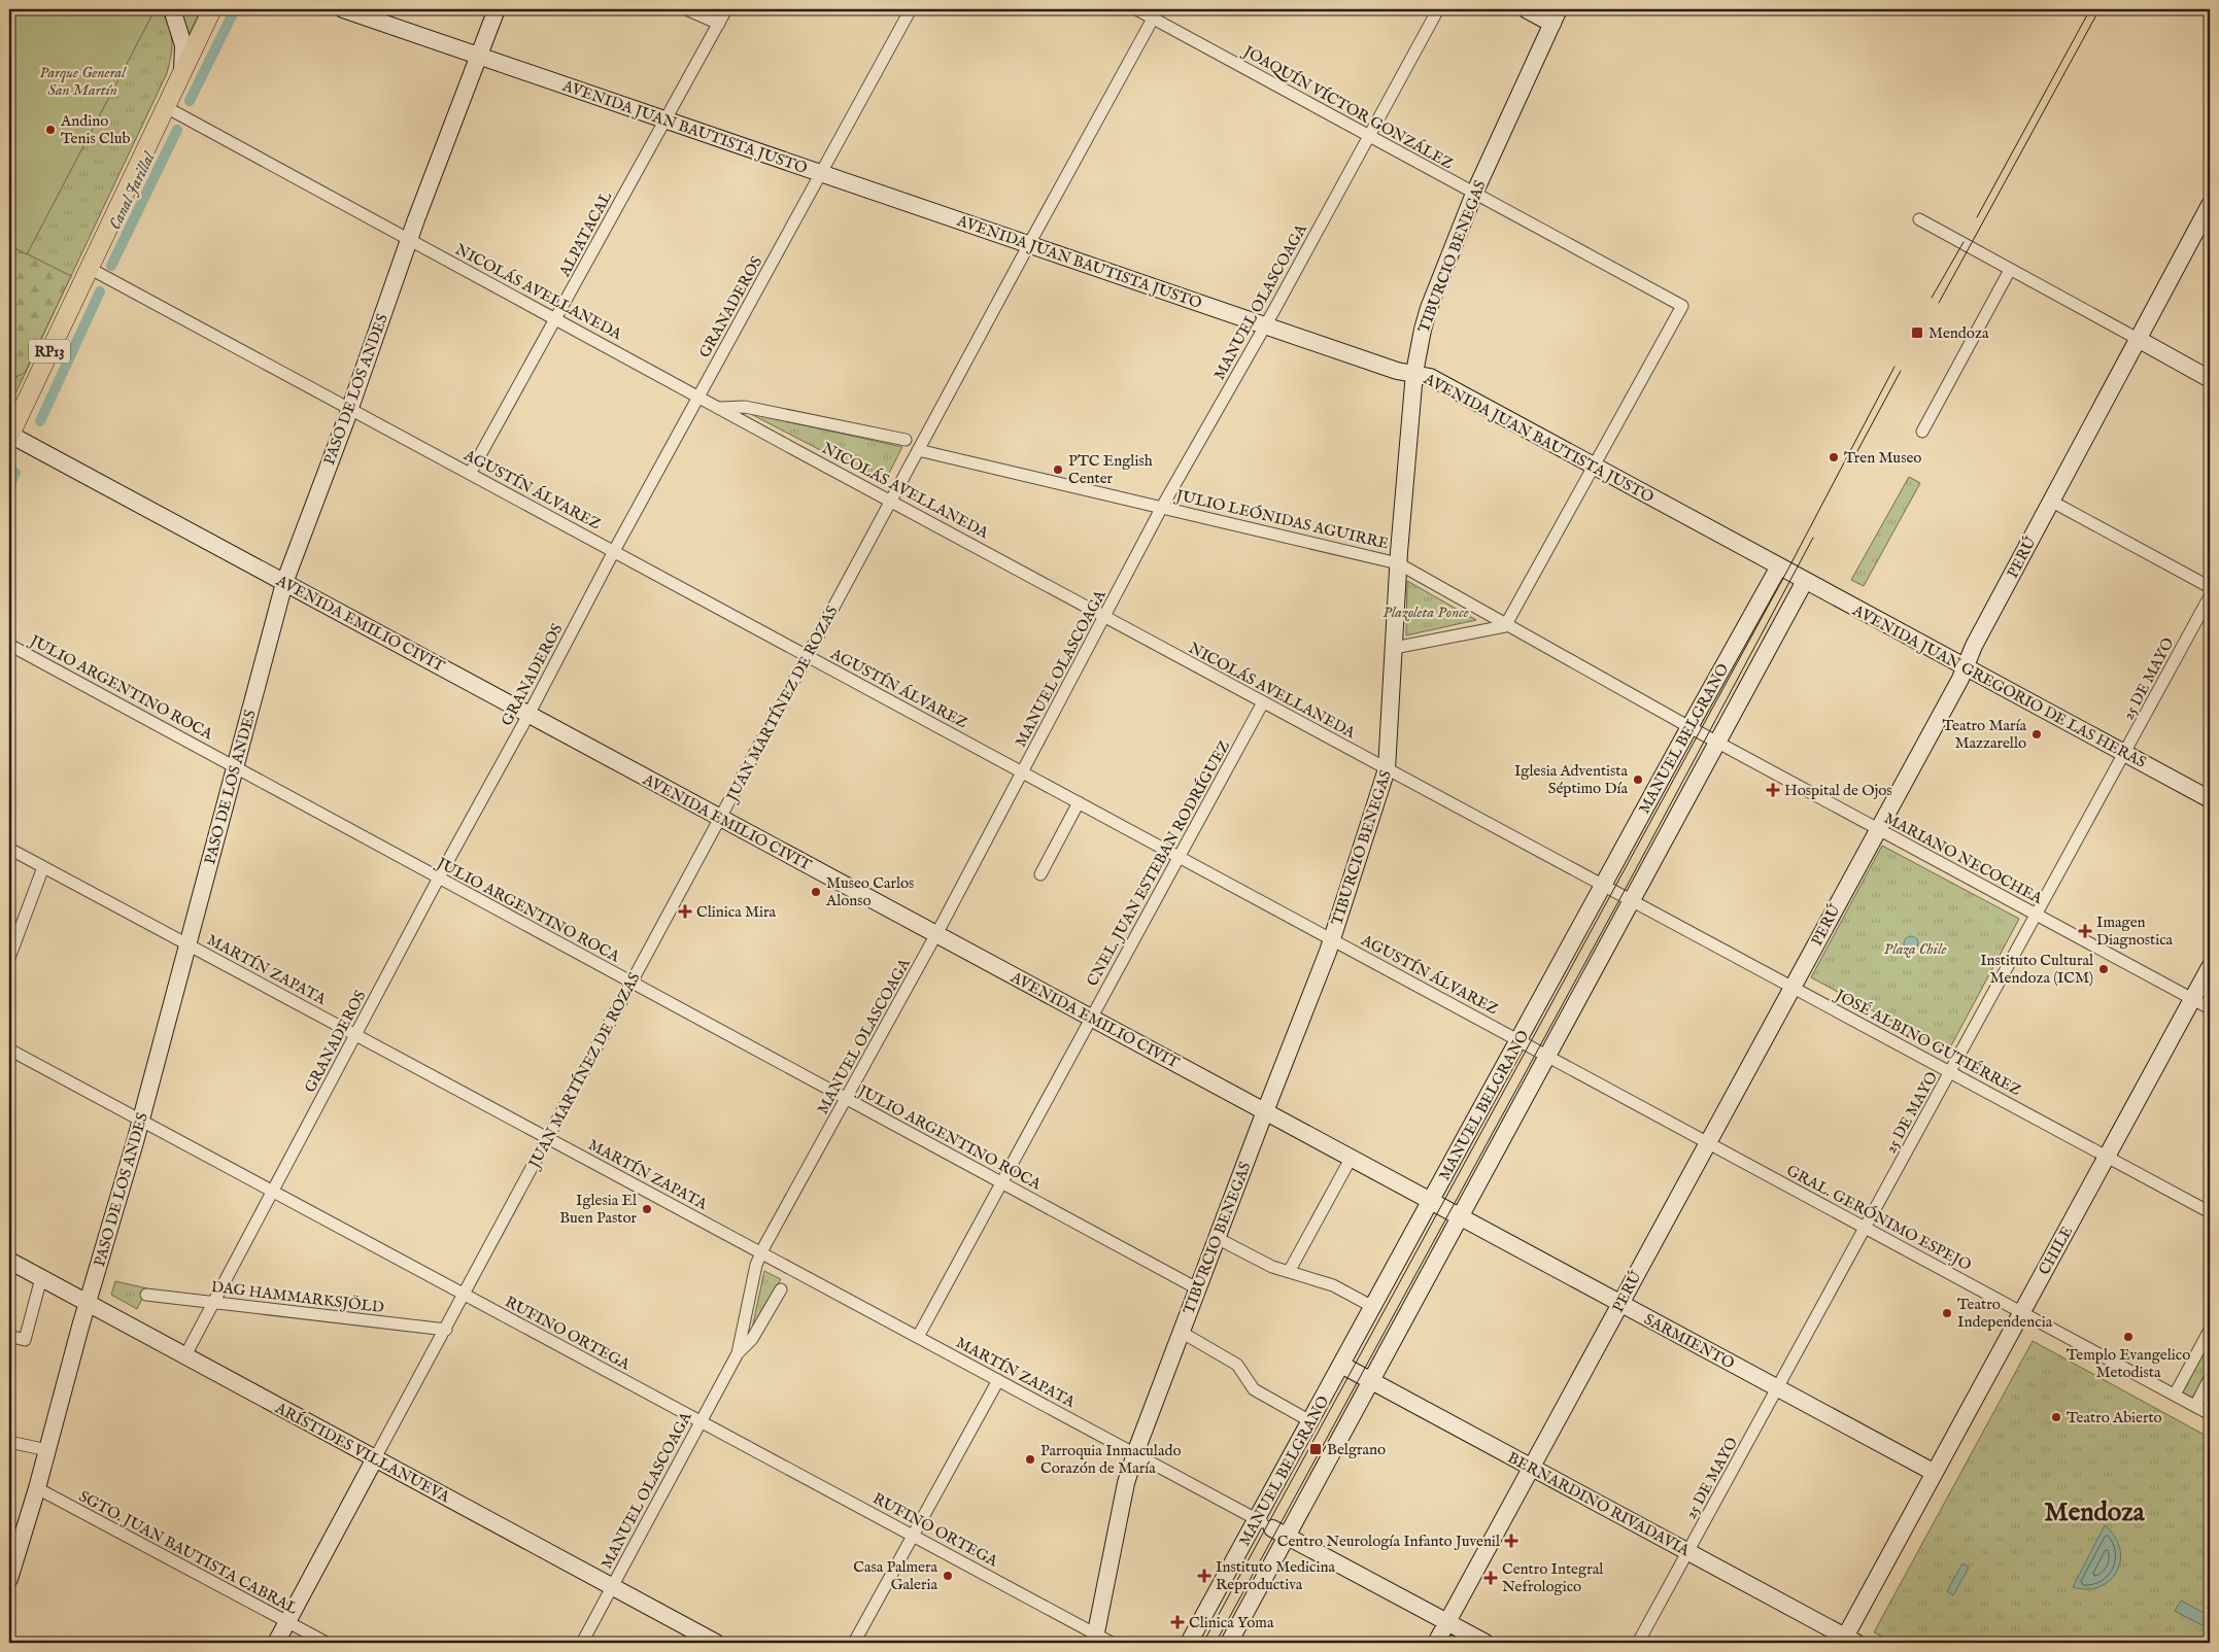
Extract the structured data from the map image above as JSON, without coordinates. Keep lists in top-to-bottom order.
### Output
{
  "streets": {
    "main road": ["RP13"],
    "street": [
      "JOAQUÍN VÍCTOR GONZÁLEZ",
      "AVENIDA JUAN BAUTISTA JUSTO",
      "ALPATACAL",
      "TIBURCIO BENEGAS",
      "NICOLÁS AVELLANEDA",
      "MANUEL OLASCOAGA",
      "GRANADEROS",
      "PASO DE LOS ANDES",
      "AGUSTÍN ÁLVAREZ",
      "JULIO LEÓNIDAS AGUIRRE",
      "PERÚ",
      "AVENIDA EMILIO CIVIT",
      "25 DE MAYO",
      "AVENIDA JUAN GREGORIO DE LAS HERAS",
      "JULIO ARGENTINO ROCA",
      "JUAN MARTÍNEZ DE ROZAS",
      "MANUEL BELGRANO",
      "MARIANO NECOCHEA",
      "CNEL. JUAN ESTEBAN RODRÍGUEZ",
      "MARTÍN ZAPATA",
      "JOSÉ ALBINO GUTIÉRREZ",
      "GRAL. GERÓNIMO ESPEJO",
      "CHILE",
      "DAG HAMMARKSJÖLD",
      "RUFINO ORTEGA",
      "SARMIENTO",
      "ARÍSTIDES VILLANUEVA",
      "BERNARDINO RIVADAVIA",
      "SGTO. JUAN BAUTISTA CABRAL"
    ]
  },
  "crossings": [
    ["JOAQUÍN VÍCTOR GONZÁLEZ", "AVENIDA JUAN BAUTISTA JUSTO"],
    ["JOAQUÍN VÍCTOR GONZÁLEZ", "TIBURCIO BENEGAS"],
    ["JOAQUÍN VÍCTOR GONZÁLEZ", "MANUEL OLASCOAGA"],
    ["JOAQUÍN VÍCTOR GONZÁLEZ", "JUAN MARTÍNEZ DE ROZAS"],
    ["AVENIDA JUAN BAUTISTA JUSTO", "ALPATACAL"],
    ["AVENIDA JUAN BAUTISTA JUSTO", "TIBURCIO BENEGAS"],
    ["AVENIDA JUAN BAUTISTA JUSTO", "MANUEL OLASCOAGA"],
    ["AVENIDA JUAN BAUTISTA JUSTO", "GRANADEROS"],
    ["AVENIDA JUAN BAUTISTA JUSTO", "PASO DE LOS ANDES"],
    ["AVENIDA JUAN BAUTISTA JUSTO", "AVENIDA JUAN GREGORIO DE LAS HERAS"],
    ["AVENIDA JUAN BAUTISTA JUSTO", "JUAN MARTÍNEZ DE ROZAS"],
    ["AVENIDA JUAN BAUTISTA JUSTO", "MANUEL BELGRANO"],
    ["ALPATACAL", "NICOLÁS AVELLANEDA"],
    ["ALPATACAL", "AGUSTÍN ÁLVAREZ"],
    ["TIBURCIO BENEGAS", "NICOLÁS AVELLANEDA"],
    ["TIBURCIO BENEGAS", "AGUSTÍN ÁLVAREZ"],
    ["TIBURCIO BENEGAS", "JULIO LEÓNIDAS AGUIRRE"],
    ["TIBURCIO BENEGAS", "AVENIDA EMILIO CIVIT"],
    ["TIBURCIO BENEGAS", "JULIO ARGENTINO ROCA"],
    ["TIBURCIO BENEGAS", "MARTÍN ZAPATA"],
    ["TIBURCIO BENEGAS", "RUFINO ORTEGA"],
    ["NICOLÁS AVELLANEDA", "MANUEL OLASCOAGA"],
    ["NICOLÁS AVELLANEDA", "GRANADEROS"],
    ["NICOLÁS AVELLANEDA", "RP13"],
    ["NICOLÁS AVELLANEDA", "PASO DE LOS ANDES"],
    ["NICOLÁS AVELLANEDA", "JUAN MARTÍNEZ DE ROZAS"],
    ["NICOLÁS AVELLANEDA", "MANUEL BELGRANO"],
    ["NICOLÁS AVELLANEDA", "CNEL. JUAN ESTEBAN RODRÍGUEZ"],
    ["NICOLÁS AVELLANEDA", "JOSÉ ALBINO GUTIÉRREZ"],
    ["MANUEL OLASCOAGA", "AGUSTÍN ÁLVAREZ"],
    ["MANUEL OLASCOAGA", "JULIO LEÓNIDAS AGUIRRE"],
    ["MANUEL OLASCOAGA", "AVENIDA EMILIO CIVIT"],
    ["MANUEL OLASCOAGA", "JULIO ARGENTINO ROCA"],
    ["MANUEL OLASCOAGA", "MARTÍN ZAPATA"],
    ["MANUEL OLASCOAGA", "RUFINO ORTEGA"],
    ["MANUEL OLASCOAGA", "ARÍSTIDES VILLANUEVA"],
    ["GRANADEROS", "AGUSTÍN ÁLVAREZ"],
    ["GRANADEROS", "AVENIDA EMILIO CIVIT"],
    ["GRANADEROS", "JULIO ARGENTINO ROCA"],
    ["GRANADEROS", "MARTÍN ZAPATA"],
    ["GRANADEROS", "DAG HAMMARKSJÖLD"],
    ["GRANADEROS", "RUFINO ORTEGA"],
    ["GRANADEROS", "ARÍSTIDES VILLANUEVA"],
    ["RP13", "AGUSTÍN ÁLVAREZ"],
    ["RP13", "AVENIDA EMILIO CIVIT"],
    ["PASO DE LOS ANDES", "AGUSTÍN ÁLVAREZ"],
    ["PASO DE LOS ANDES", "AVENIDA EMILIO CIVIT"],
    ["PASO DE LOS ANDES", "JULIO ARGENTINO ROCA"],
    ["PASO DE LOS ANDES", "MARTÍN ZAPATA"],
    ["PASO DE LOS ANDES", "RUFINO ORTEGA"],
    ["PASO DE LOS ANDES", "ARÍSTIDES VILLANUEVA"],
    ["PASO DE LOS ANDES", "SGTO. JUAN BAUTISTA CABRAL"],
    ["AGUSTÍN ÁLVAREZ", "JUAN MARTÍNEZ DE ROZAS"],
    ["AGUSTÍN ÁLVAREZ", "MANUEL BELGRANO"],
    ["AGUSTÍN ÁLVAREZ", "CNEL. JUAN ESTEBAN RODRÍGUEZ"],
    ["AGUSTÍN ÁLVAREZ", "GRAL. GERÓNIMO ESPEJO"],
    ["JULIO LEÓNIDAS AGUIRRE", "JUAN MARTÍNEZ DE ROZAS"],
    ["JULIO LEÓNIDAS AGUIRRE", "MANUEL BELGRANO"],
    ["JULIO LEÓNIDAS AGUIRRE", "MARIANO NECOCHEA"],
    ["PERÚ", "AVENIDA JUAN GREGORIO DE LAS HERAS"],
    ["PERÚ", "MARIANO NECOCHEA"],
    ["PERÚ", "JOSÉ ALBINO GUTIÉRREZ"],
    ["PERÚ", "GRAL. GERÓNIMO ESPEJO"],
    ["PERÚ", "SARMIENTO"],
    ["PERÚ", "BERNARDINO RIVADAVIA"],
    ["AVENIDA EMILIO CIVIT", "JUAN MARTÍNEZ DE ROZAS"],
    ["AVENIDA EMILIO CIVIT", "MANUEL BELGRANO"],
    ["AVENIDA EMILIO CIVIT", "CNEL. JUAN ESTEBAN RODRÍGUEZ"],
    ["AVENIDA EMILIO CIVIT", "SARMIENTO"],
    ["25 DE MAYO", "AVENIDA JUAN GREGORIO DE LAS HERAS"],
    ["25 DE MAYO", "MARIANO NECOCHEA"],
    ["25 DE MAYO", "JOSÉ ALBINO GUTIÉRREZ"],
    ["25 DE MAYO", "GRAL. GERÓNIMO ESPEJO"],
    ["25 DE MAYO", "SARMIENTO"],
    ["25 DE MAYO", "BERNARDINO RIVADAVIA"],
    ["AVENIDA JUAN GREGORIO DE LAS HERAS", "MANUEL BELGRANO"],
    ["JULIO ARGENTINO ROCA", "JUAN MARTÍNEZ DE ROZAS"],
    ["JULIO ARGENTINO ROCA", "CNEL. JUAN ESTEBAN RODRÍGUEZ"],
    ["JUAN MARTÍNEZ DE ROZAS", "MARTÍN ZAPATA"],
    ["JUAN MARTÍNEZ DE ROZAS", "DAG HAMMARKSJÖLD"],
    ["JUAN MARTÍNEZ DE ROZAS", "RUFINO ORTEGA"],
    ["JUAN MARTÍNEZ DE ROZAS", "ARÍSTIDES VILLANUEVA"],
    ["JUAN MARTÍNEZ DE ROZAS", "SGTO. JUAN BAUTISTA CABRAL"],
    ["MANUEL BELGRANO", "MARIANO NECOCHEA"],
    ["MANUEL BELGRANO", "MARTÍN ZAPATA"],
    ["MANUEL BELGRANO", "JOSÉ ALBINO GUTIÉRREZ"],
    ["MANUEL BELGRANO", "GRAL. GERÓNIMO ESPEJO"],
    ["MANUEL BELGRANO", "SARMIENTO"],
    ["MANUEL BELGRANO", "BERNARDINO RIVADAVIA"],
    ["MARIANO NECOCHEA", "CHILE"],
    ["CNEL. JUAN ESTEBAN RODRÍGUEZ", "MARTÍN ZAPATA"],
    ["JOSÉ ALBINO GUTIÉRREZ", "CHILE"],
    ["GRAL. GERÓNIMO ESPEJO", "CHILE"],
    ["CHILE", "SARMIENTO"],
    ["CHILE", "BERNARDINO RIVADAVIA"]
  ],
  "districts": ["Mendoza"],
  "water": ["Canal Jarillal"],
  "parks": ["Parque General San Martín", "Plazoleta Ponce", "Plaza Chile"],
  "places": {
    "other": [
      "Andino Tenis Club",
      "Tren Museo",
      "PTC English Center",
      "Teatro María Mazzarello",
      "Iglesia Adventista Séptimo Día",
      "Museo Carlos Alonso",
      "Instituto Cultural Mendoza (ICM)",
      "Iglesia El Buen Pastor",
      "Teatro Independencia",
      "Templo Evangelico Metodista",
      "Teatro Abierto",
      "Parroquia Inmaculado Corazón de María",
      "Casa Palmera Galeria"
    ],
    "transit": ["Mendoza", "Belgrano"],
    "health": [
      "Hospital de Ojos",
      "Clinica Mira",
      "Imagen Diagnostica",
      "Centro Neurología Infanto Juvenil",
      "Instituto Medicina Reproductiva",
      "Centro Integral Nefrologico",
      "Clinica Yoma"
    ]
  }
}
